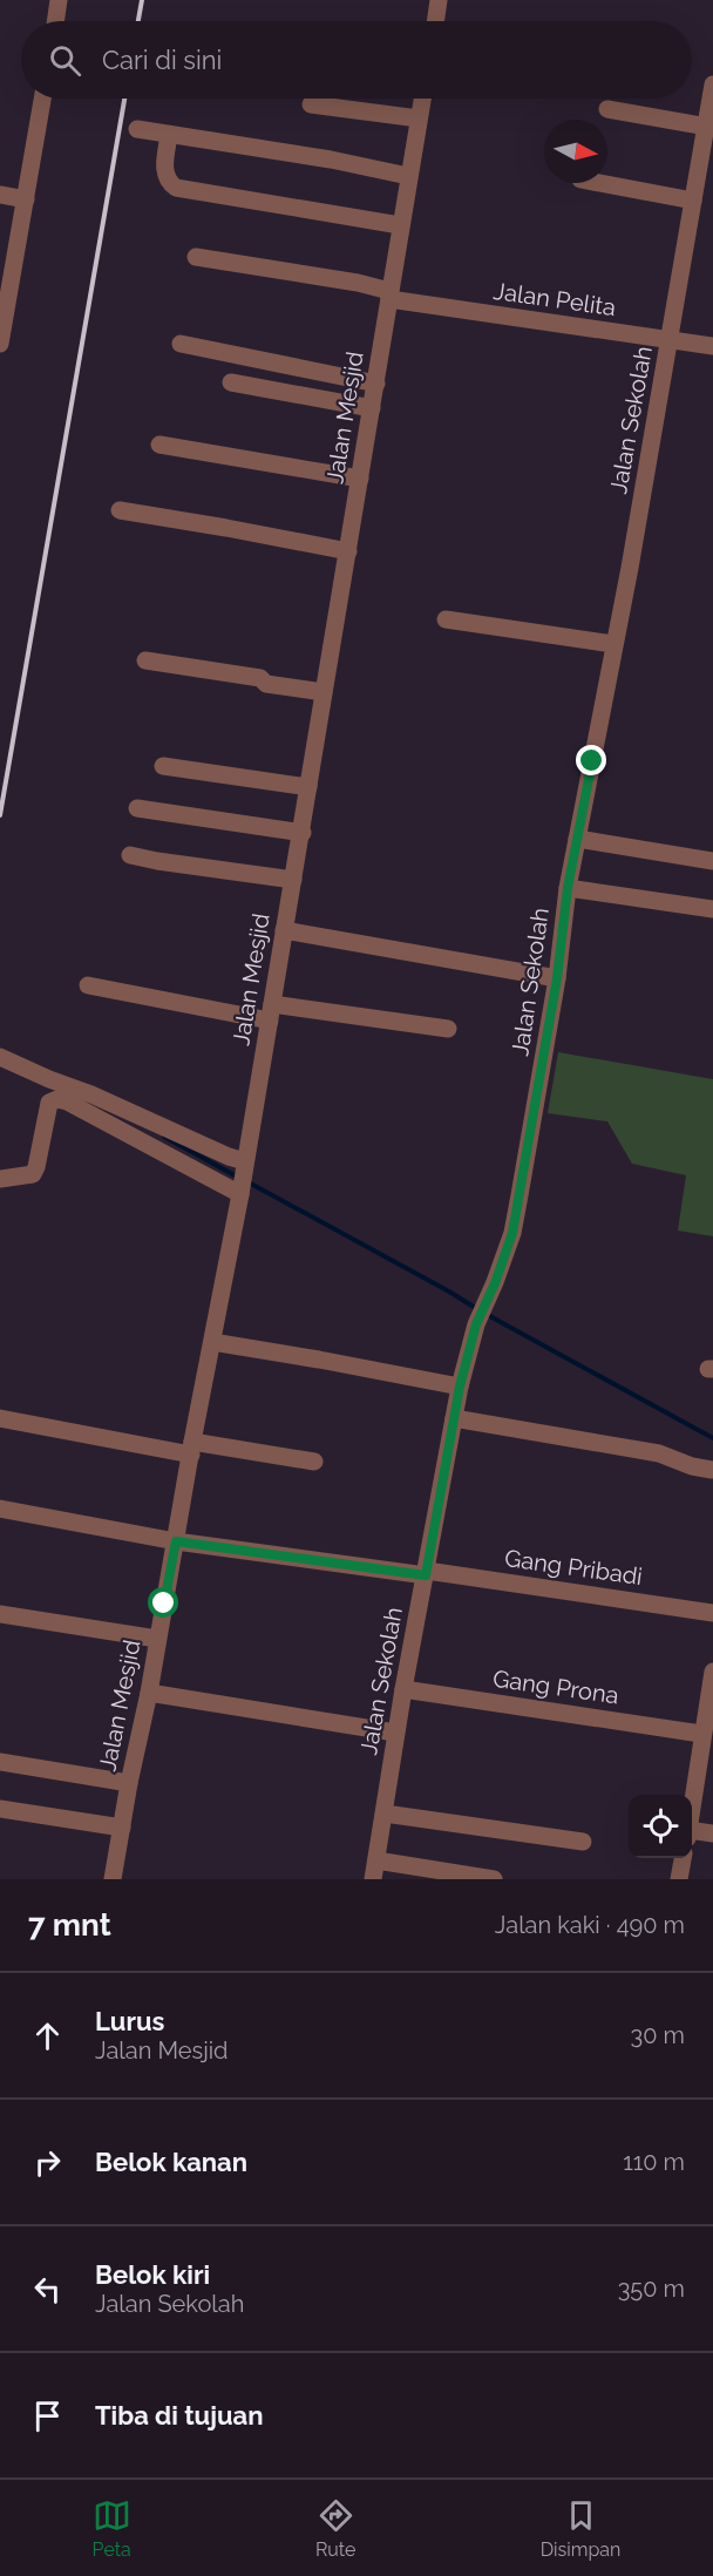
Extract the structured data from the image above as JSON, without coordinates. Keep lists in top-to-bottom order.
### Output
{
  "streets": {
    "street": [
      "Jalan Pelita",
      "Jalan Mesjid",
      "Jalan Sekolah",
      "Gang Pribadi",
      "Gang Prona"
    ]
  },
  "crossings": [
    ["Jalan Pelita", "Jalan Mesjid"],
    ["Jalan Pelita", "Jalan Sekolah"],
    ["Jalan Mesjid", "Gang Pribadi"],
    ["Jalan Sekolah", "Gang Pribadi"],
    ["Jalan Sekolah", "Gang Prona"]
  ],
  "north": "right",
  "page": {
    "search": "Cari di sini",
    "heading": ["7 mnt", "Jalan kaki · 490 m"],
    "list": [
      ["Lurus", "Jalan Mesjid", "30 m"],
      ["Belok kanan", "110 m"],
      ["Belok kiri", "Jalan Sekolah", "350 m"],
      "Tiba di tujuan"
    ],
    "nav": ["Peta", "Rute", "Disimpan"]
  }
}
